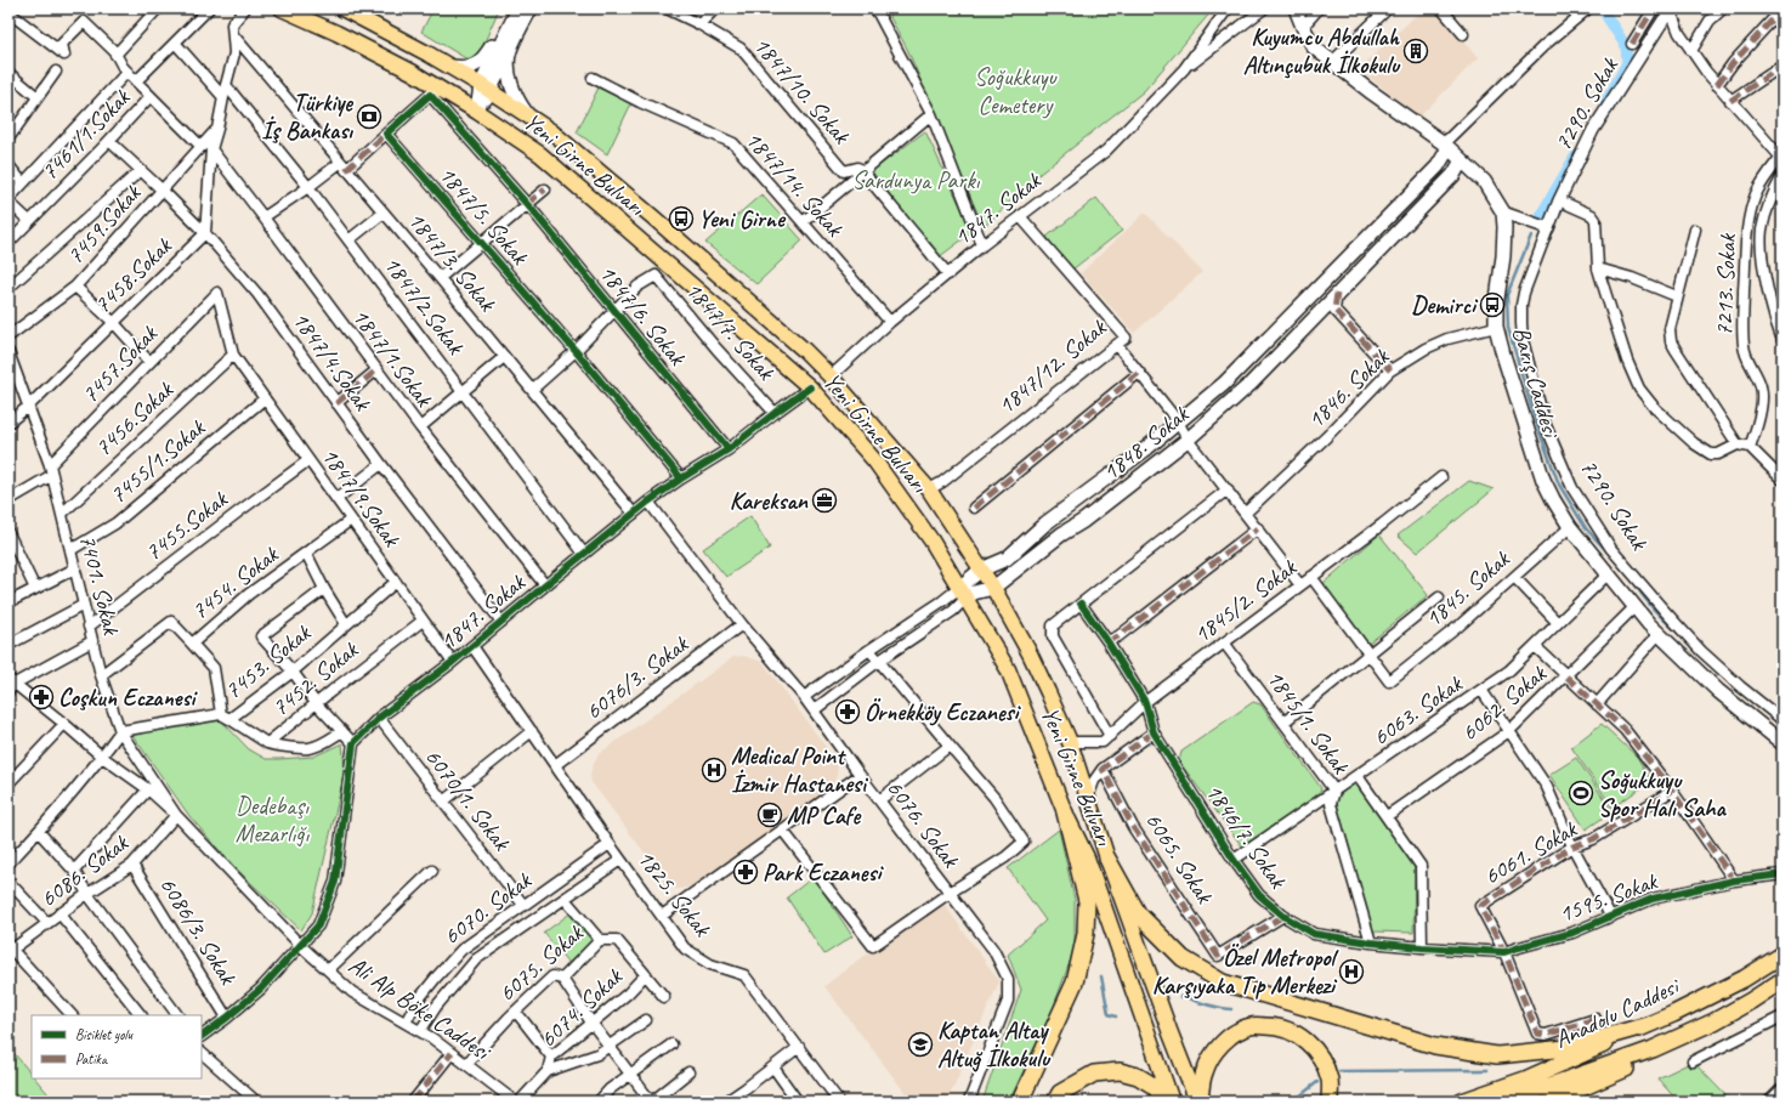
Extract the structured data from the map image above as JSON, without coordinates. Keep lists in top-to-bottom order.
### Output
{
  "streets": {
    "highway": ["Anadolu Caddesi"],
    "main road": ["Yeni Girne Bulvarı", "Barış Caddesi", "1848. Sokak"],
    "street": [
      "1847/10. Sokak",
      "7290. Sokak",
      "7461/1.Sokak",
      "1847/14. Sokak",
      "1847. Sokak",
      "1847/5. Sokak",
      "7459.Sokak",
      "1847/3. Sokak",
      "7458.Sokak",
      "7213. Sokak",
      "1847/2.Sokak",
      "1847/6. Sokak",
      "1847/7. Sokak",
      "1847/1.Sokak",
      "1847/4.Sokak",
      "7457.Sokak",
      "1847/12. Sokak",
      "1846. Sokak",
      "7456.Sokak",
      "7455/1.Sokak",
      "1847/9.Sokak",
      "7455.Sokak",
      "7454. Sokak",
      "7401. Sokak",
      "1845. Sokak",
      "1845/2. Sokak",
      "7453. Sokak",
      "6076/3. Sokak",
      "7452. Sokak",
      "6062. Sokak",
      "6063. Sokak",
      "1845/1. Sokak",
      "6070/1. Sokak",
      "6076. Sokak",
      "1846/7. Sokak",
      "6061. Sokak",
      "6065. Sokak",
      "6086. Sokak",
      "1825. Sokak",
      "1595. Sokak",
      "6070. Sokak",
      "6086/3. Sokak",
      "6075. Sokak",
      "Ali Alp Böke Caddesi",
      "6074. Sokak"
    ]
  },
  "crossings": [
    ["1847/10. Sokak", "1847. Sokak"],
    ["7461/1.Sokak", "1847/1.Sokak"],
    ["7461/1.Sokak", "1847/4.Sokak"],
    ["Yeni Girne Bulvarı", "1847. Sokak"],
    ["Yeni Girne Bulvarı", "1847/12. Sokak"],
    ["Yeni Girne Bulvarı", "1848. Sokak"],
    ["Yeni Girne Bulvarı", "1845/2. Sokak"],
    ["1847/14. Sokak", "1847. Sokak"],
    ["1847. Sokak", "1847/5. Sokak"],
    ["1847. Sokak", "1847/3. Sokak"],
    ["1847. Sokak", "1847/2.Sokak"],
    ["1847. Sokak", "1847/6. Sokak"],
    ["1847. Sokak", "1847/7. Sokak"],
    ["1847. Sokak", "1847/1.Sokak"],
    ["1847. Sokak", "1847/4.Sokak"],
    ["1847. Sokak", "1847/12. Sokak"],
    ["1847. Sokak", "1847/9.Sokak"],
    ["1847. Sokak", "6070/1. Sokak"],
    ["1847. Sokak", "6076. Sokak"],
    ["1847. Sokak", "1825. Sokak"],
    ["1847/5. Sokak", "1847/6. Sokak"],
    ["7459.Sokak", "1847/3. Sokak"],
    ["7459.Sokak", "7458.Sokak"],
    ["7459.Sokak", "1847/2.Sokak"],
    ["7459.Sokak", "1847/1.Sokak"],
    ["7459.Sokak", "1847/4.Sokak"],
    ["7458.Sokak", "1847/1.Sokak"],
    ["7458.Sokak", "1847/4.Sokak"],
    ["7458.Sokak", "7401. Sokak"],
    ["1847/6. Sokak", "1847/7. Sokak"],
    ["7457.Sokak", "7456.Sokak"],
    ["7457.Sokak", "1847/9.Sokak"],
    ["7457.Sokak", "7401. Sokak"],
    ["Barış Caddesi", "1846. Sokak"],
    ["Barış Caddesi", "1848. Sokak"],
    ["Barış Caddesi", "1845. Sokak"],
    ["Barış Caddesi", "6062. Sokak"],
    ["Barış Caddesi", "6063. Sokak"],
    ["7456.Sokak", "1847/9.Sokak"],
    ["7456.Sokak", "7401. Sokak"],
    ["1848. Sokak", "6076. Sokak"],
    ["7455/1.Sokak", "1847/9.Sokak"],
    ["7455/1.Sokak", "7401. Sokak"],
    ["1847/9.Sokak", "7455.Sokak"],
    ["1847/9.Sokak", "7454. Sokak"],
    ["1847/9.Sokak", "7453. Sokak"],
    ["1847/9.Sokak", "7452. Sokak"],
    ["7455.Sokak", "7401. Sokak"],
    ["7454. Sokak", "7401. Sokak"],
    ["7401. Sokak", "7453. Sokak"],
    ["7401. Sokak", "6086. Sokak"],
    ["7401. Sokak", "Ali Alp Böke Caddesi"],
    ["1845/2. Sokak", "1845/1. Sokak"],
    ["1845/2. Sokak", "1846/7. Sokak"],
    ["7453. Sokak", "7452. Sokak"],
    ["6076/3. Sokak", "6076. Sokak"],
    ["6076/3. Sokak", "1825. Sokak"],
    ["6063. Sokak", "1845/1. Sokak"],
    ["6063. Sokak", "1846/7. Sokak"],
    ["1845/1. Sokak", "1846/7. Sokak"],
    ["6070/1. Sokak", "6070. Sokak"],
    ["1846/7. Sokak", "6061. Sokak"],
    ["1846/7. Sokak", "6065. Sokak"],
    ["1846/7. Sokak", "1595. Sokak"],
    ["6061. Sokak", "1595. Sokak"],
    ["6086. Sokak", "6086/3. Sokak"],
    ["6086. Sokak", "Ali Alp Böke Caddesi"],
    ["1825. Sokak", "6070. Sokak"],
    ["6070. Sokak", "Ali Alp Böke Caddesi"],
    ["6075. Sokak", "Ali Alp Böke Caddesi"],
    ["6075. Sokak", "6074. Sokak"]
  ],
  "parks": ["Soğukkuyu Cemetery", "Sardunya Parkı", "Dedebaşı Mezarlığı"],
  "places": {
    "building": ["Kuyumcu Abdullah Altınçubuk İlkokulu"],
    "bank": ["Türkiye İş Bankası"],
    "bus stop": ["Yeni Girne", "Demirci"],
    "office": ["Kareksan"],
    "pharmacy": ["Coşkun Eczanesi", "Örnekköy Eczanesi", "Park Eczanesi"],
    "hospital": ["Medical Point İzmir Hastanesi", "Özel Metropol Karşıyaka Tıp Merkezi"],
    "sports": ["Soğukkuyu Spor Halı Saha"],
    "cafe": ["MP Cafe"],
    "school or university": ["Kaptan Altay Altuğ İlkokulu"]
  },
  "legend": ["Bisiklet yolu", "Patika"]
}
